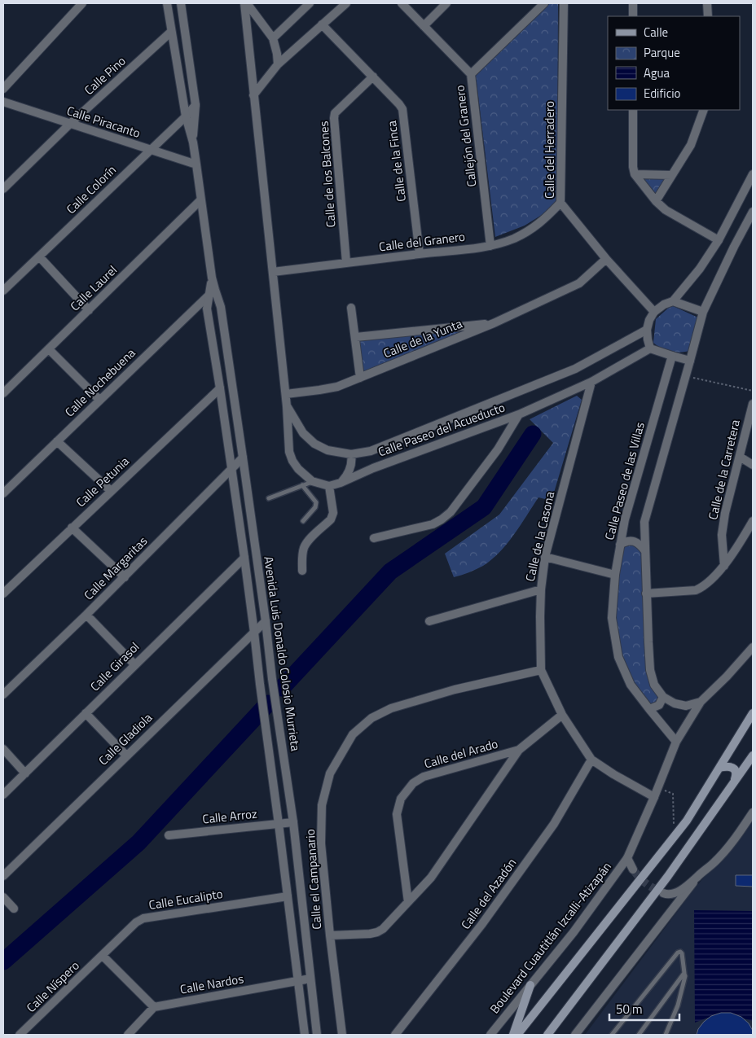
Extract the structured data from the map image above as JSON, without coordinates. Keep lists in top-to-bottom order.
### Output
{
  "streets": {
    "street": [
      "Calle Pino",
      "Calle Piracanto",
      "Callejón del Granero",
      "Calle del Herradero",
      "Calle de la Finca",
      "Calle de los Balcones",
      "Calle Colorín",
      "Calle del Granero",
      "Calle Laurel",
      "Calle de la Yunta",
      "Calle Nochebuena",
      "Calle Paseo del Acueducto",
      "Calle de la Carretera",
      "Calle Paseo de las Villas",
      "Calle Petunia",
      "Calle de la Casona",
      "Calle Margaritas",
      "Avenida Luis Donaldo Colosio Murrieta",
      "Calle Girasol",
      "Calle Gladiola",
      "Calle del Arado",
      "Calle Arroz",
      "Calle el Campanario",
      "Calle del Azadón",
      "Calle Eucalipto",
      "Boulevard Cuautitlán Izcalli-Atizapán",
      "Calle Nardos",
      "Calle Níspero"
    ]
  },
  "crossings": [
    ["Calle Pino", "Calle Piracanto"],
    ["Calle Pino", "Avenida Luis Donaldo Colosio Murrieta"],
    ["Calle Piracanto", "Calle Colorín"],
    ["Calle Piracanto", "Avenida Luis Donaldo Colosio Murrieta"],
    ["Callejón del Granero", "Calle del Granero"],
    ["Calle del Herradero", "Calle del Granero"],
    ["Calle del Herradero", "Calle de la Yunta"],
    ["Calle del Herradero", "Calle Paseo del Acueducto"],
    ["Calle del Herradero", "Calle Paseo de las Villas"],
    ["Calle de la Finca", "Calle de los Balcones"],
    ["Calle de la Finca", "Calle del Granero"],
    ["Calle de los Balcones", "Calle del Granero"],
    ["Calle Colorín", "Avenida Luis Donaldo Colosio Murrieta"],
    ["Calle del Granero", "Calle Paseo del Acueducto"],
    ["Calle Laurel", "Avenida Luis Donaldo Colosio Murrieta"],
    ["Calle de la Yunta", "Calle Paseo del Acueducto"],
    ["Calle Nochebuena", "Avenida Luis Donaldo Colosio Murrieta"],
    ["Calle Paseo del Acueducto", "Calle Paseo de las Villas"],
    ["Calle Paseo del Acueducto", "Calle de la Casona"],
    ["Calle Paseo de las Villas", "Boulevard Cuautitlán Izcalli-Atizapán"],
    ["Calle Petunia", "Avenida Luis Donaldo Colosio Murrieta"],
    ["Calle de la Casona", "Calle del Arado"],
    ["Calle de la Casona", "Calle el Campanario"],
    ["Calle de la Casona", "Calle del Azadón"],
    ["Calle de la Casona", "Boulevard Cuautitlán Izcalli-Atizapán"],
    ["Calle Margaritas", "Avenida Luis Donaldo Colosio Murrieta"],
    ["Avenida Luis Donaldo Colosio Murrieta", "Calle Girasol"],
    ["Avenida Luis Donaldo Colosio Murrieta", "Calle Gladiola"],
    ["Avenida Luis Donaldo Colosio Murrieta", "Calle Arroz"],
    ["Avenida Luis Donaldo Colosio Murrieta", "Calle Eucalipto"],
    ["Avenida Luis Donaldo Colosio Murrieta", "Calle Nardos"],
    ["Calle del Arado", "Calle el Campanario"],
    ["Calle Eucalipto", "Calle Níspero"]
  ],
  "legend": [
    "Calle",
    "Parque",
    "Agua",
    "Edificio"
  ],
  "scale_bar": "50 m"
}
